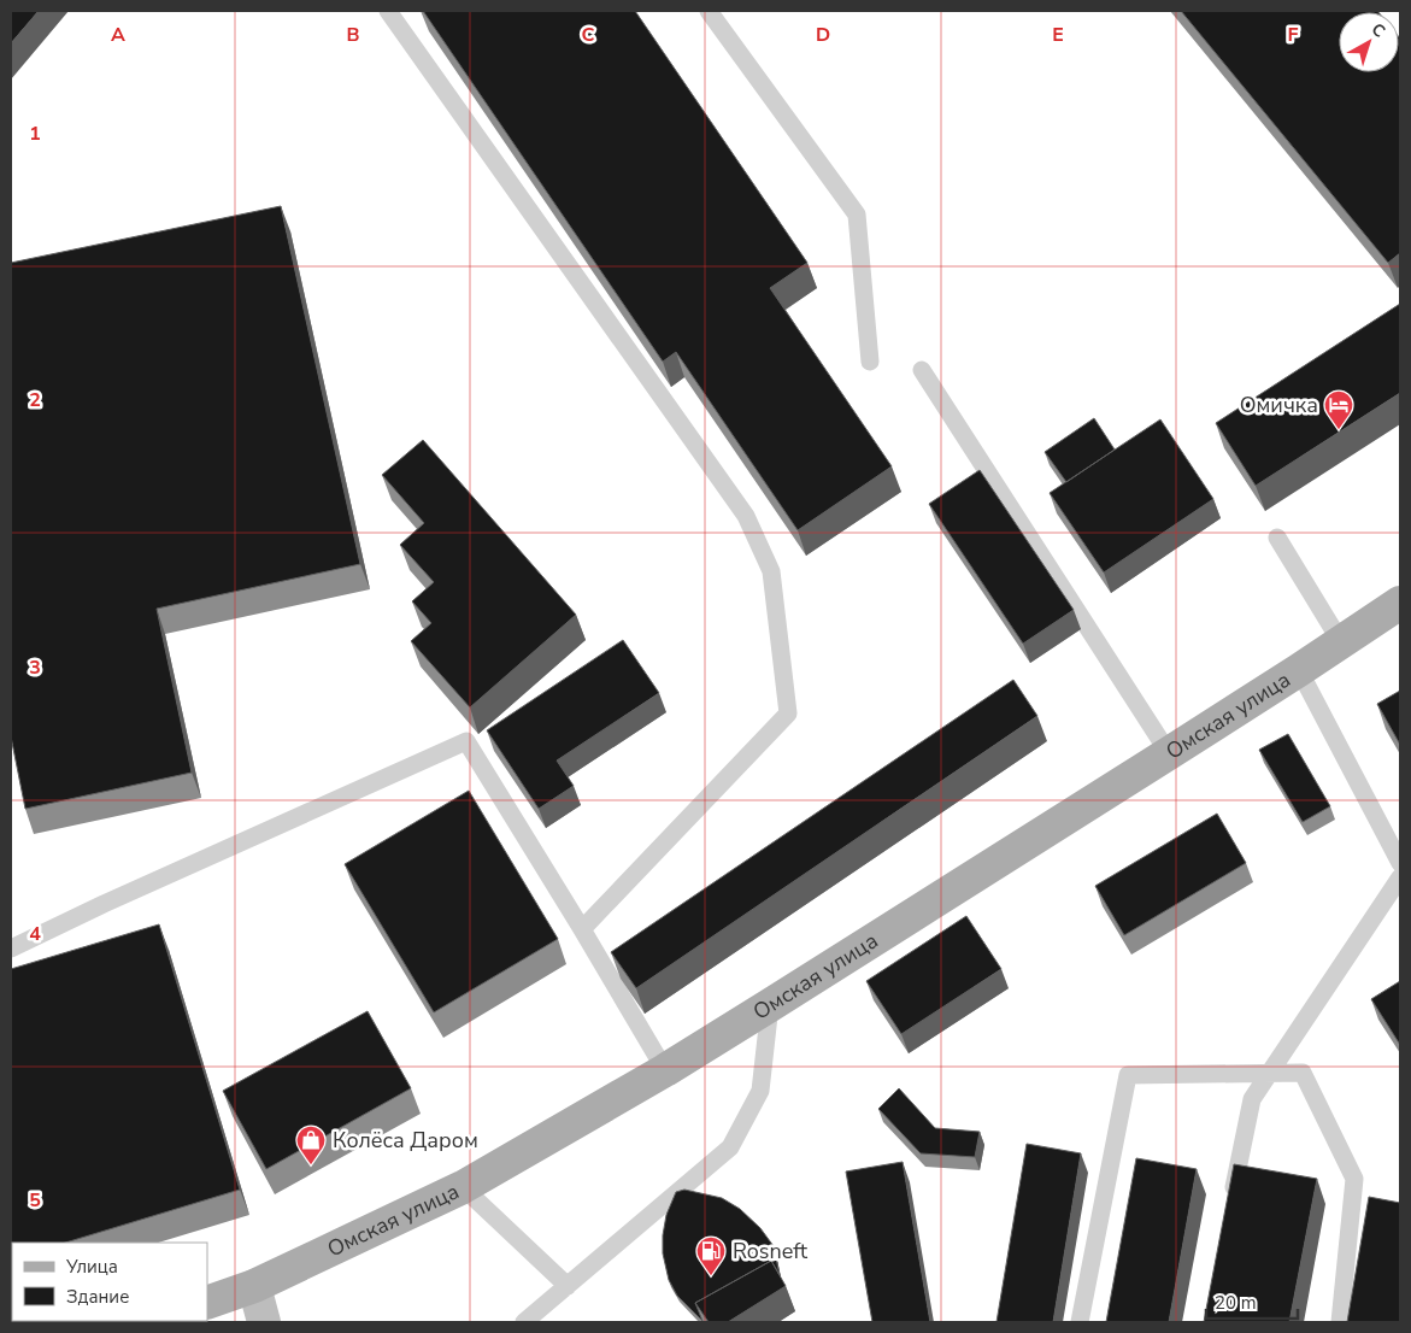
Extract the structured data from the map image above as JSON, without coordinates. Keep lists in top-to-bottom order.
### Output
{
  "streets": {
    "main road": ["Омская улица"]
  },
  "places": {
    "hotel": ["Омичка"],
    "shop": ["Колёса Даром"],
    "fuel station": ["Rosneft"]
  },
  "legend": ["Улица", "Здание"],
  "scale_bar": "20 m",
  "north": "top right",
  "grid": {
    "columns": [
      "A",
      "B",
      "C",
      "D",
      "E",
      "F"
    ],
    "rows": [
      "1",
      "2",
      "3",
      "4",
      "5"
    ]
  }
}
